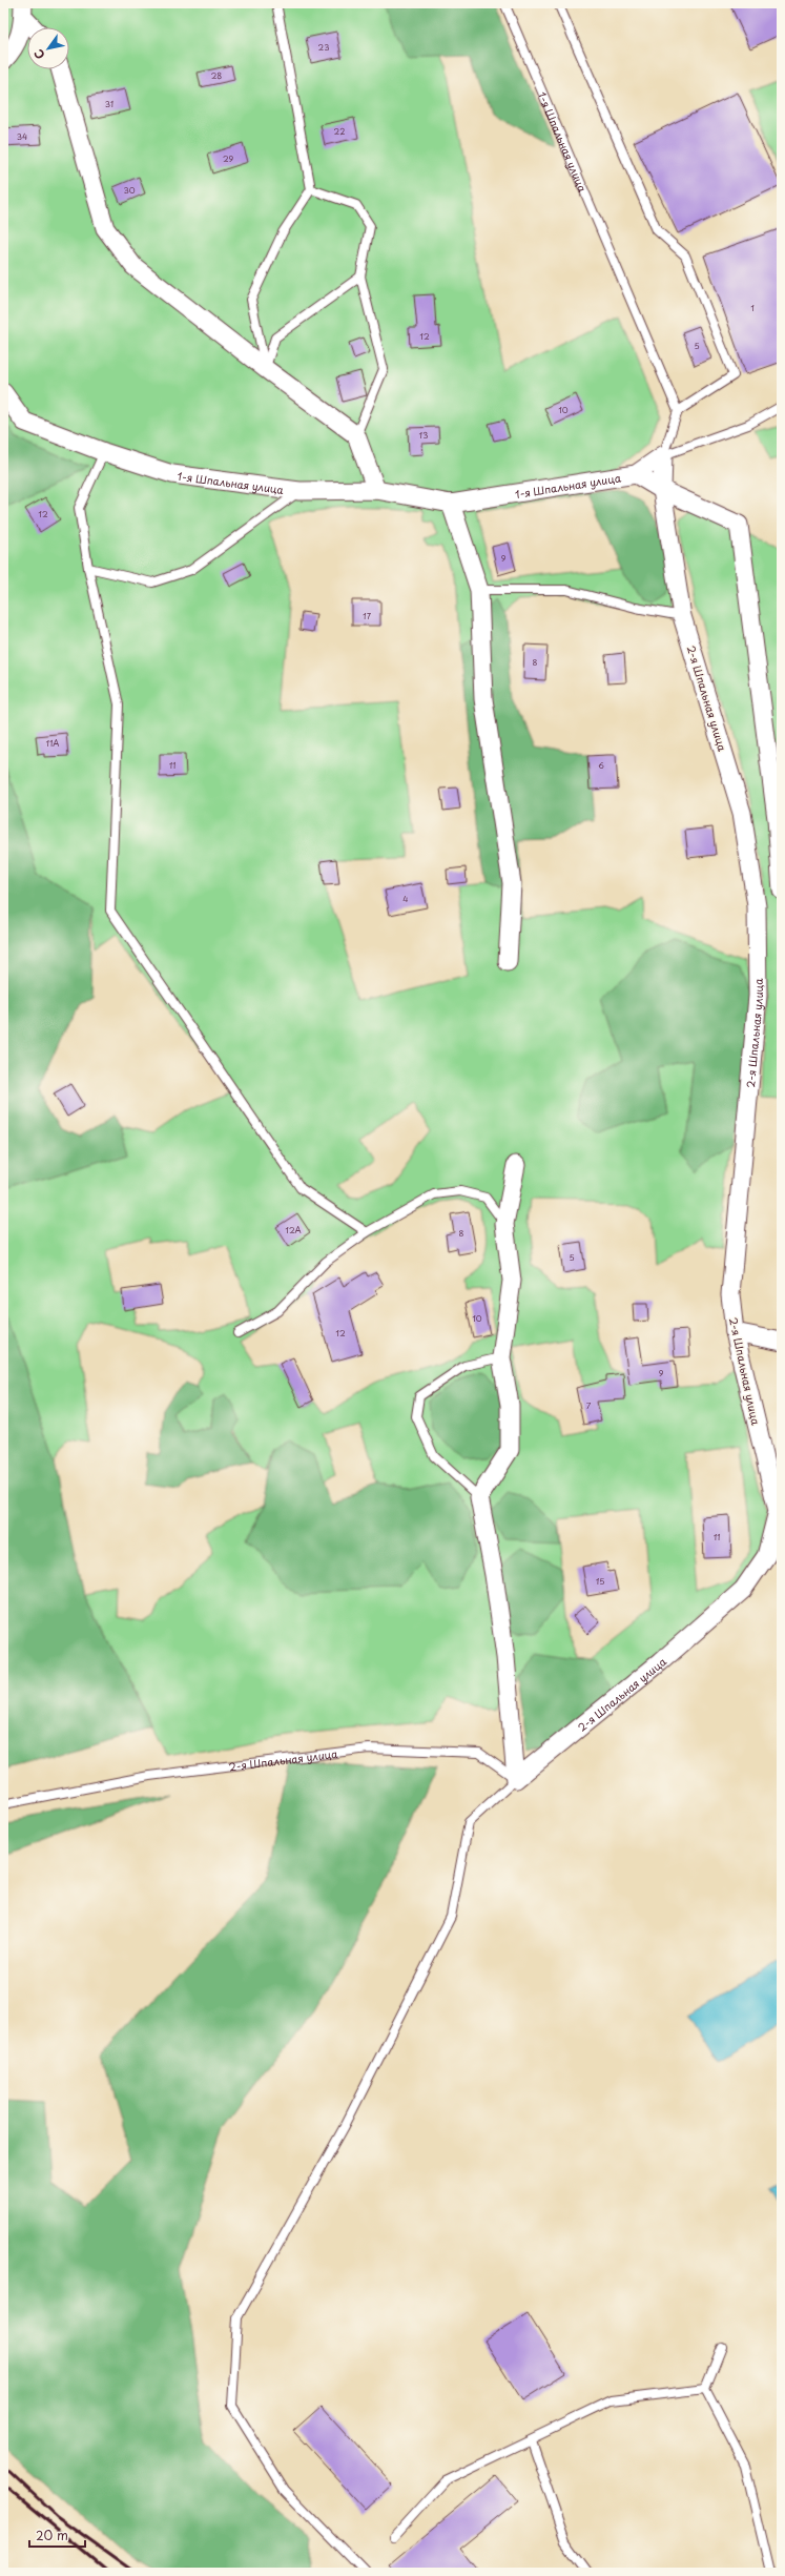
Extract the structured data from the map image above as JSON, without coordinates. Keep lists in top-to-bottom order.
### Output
{
  "streets": {
    "street": ["1-я Шпальная улица", "2-я Шпальная улица"]
  },
  "crossings": [
    ["1-я Шпальная улица", "2-я Шпальная улица"]
  ],
  "house_numbers": [
    "23",
    "28",
    "31",
    "22",
    "34",
    "29",
    "30",
    "1",
    "12",
    "5",
    "10",
    "13",
    "12",
    "9",
    "17",
    "8",
    "11А",
    "11",
    "6",
    "4",
    "12А",
    "8",
    "5",
    "10",
    "12",
    "9",
    "7",
    "11",
    "15"
  ],
  "scale_bar": "20 m",
  "north": "bottom left"
}
